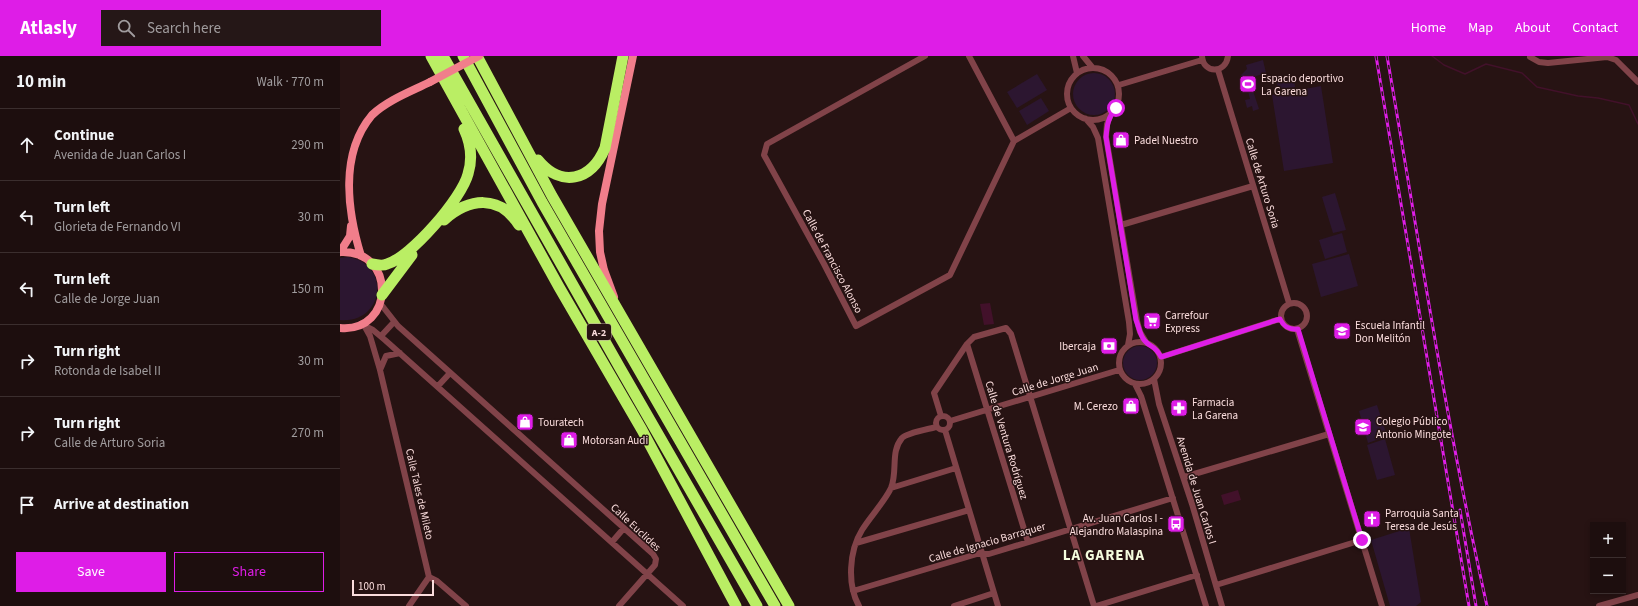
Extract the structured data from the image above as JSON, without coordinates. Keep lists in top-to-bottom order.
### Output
{
  "streets": {
    "highway": ["A-2"],
    "street": [
      "Calle de Arturo Soria",
      "Calle de Francisco Alonso",
      "Calle de Jorge Juan",
      "Calle de Ventura Rodríguez",
      "Avenida de Juan Carlos I",
      "Calle Tales de Mileto",
      "Calle Euclides",
      "Calle de Ignacio Barraquer"
    ]
  },
  "crossings": [
    ["Calle de Jorge Juan", "Calle de Ventura Rodríguez"],
    ["Calle de Jorge Juan", "Avenida de Juan Carlos I"],
    ["Calle de Ventura Rodríguez", "Calle de Ignacio Barraquer"]
  ],
  "districts": ["LA GARENA"],
  "places": {
    "sports": ["Espacio deportivo La Garena"],
    "shop": [
      "Padel Nuestro",
      "M. Cerezo",
      "Touratech",
      "Motorsan Audi"
    ],
    "supermarket": ["Carrefour Express"],
    "school or university": ["Escuela Infantil Don Melitón", "Colegio Público Antonio Mingote"],
    "bank": ["Ibercaja"],
    "pharmacy": ["Farmacia La Garena"],
    "church": ["Parroquia Santa Teresa de Jesús"],
    "bus stop": ["Av. Juan Carlos I - Alejandro Malaspina"]
  },
  "scale_bar": "100 m",
  "page": {
    "header": "Atlasly",
    "search": "Search here",
    "nav": [
      "Home",
      "Map",
      "About",
      "Contact"
    ],
    "heading": ["10 min", "Walk · 770 m"],
    "list": [
      ["Continue", "Avenida de Juan Carlos I", "290 m"],
      ["Turn left", "Glorieta de Fernando VI", "30 m"],
      ["Turn left", "Calle de Jorge Juan", "150 m"],
      ["Turn right", "Rotonda de Isabel II", "30 m"],
      ["Turn right", "Calle de Arturo Soria", "270 m"],
      "Arrive at destination"
    ],
    "map_buttons": ["+", "−"],
    "buttons": ["Save", "Share"],
    "scale": "100 m"
  }
}
